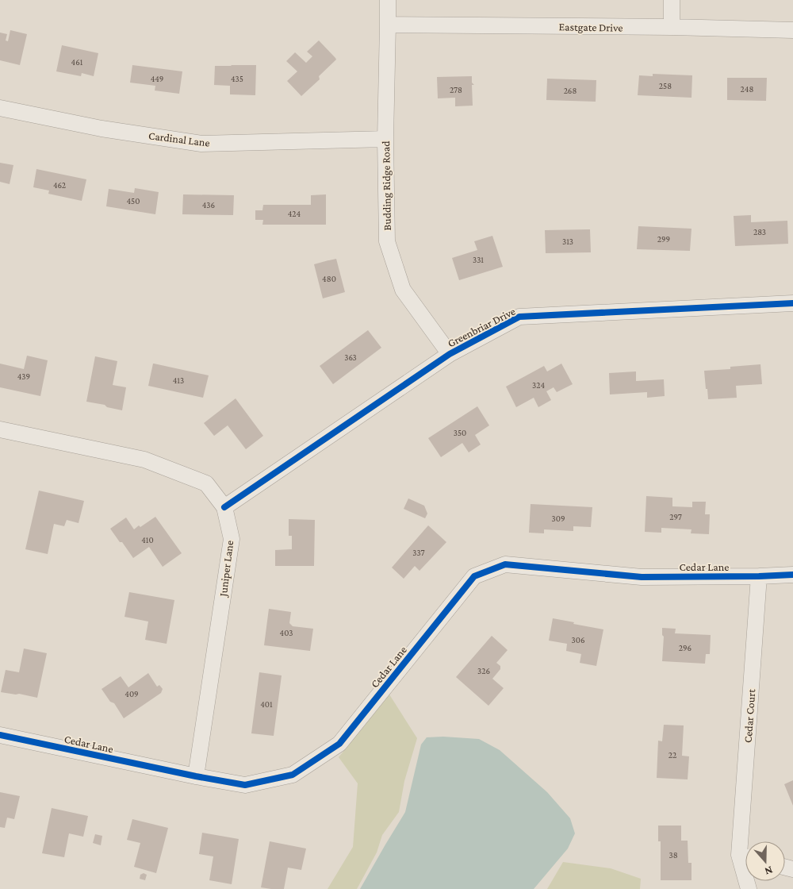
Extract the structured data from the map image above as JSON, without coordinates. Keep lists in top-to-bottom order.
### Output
{
  "streets": {
    "street": [
      "Eastgate Drive",
      "Cardinal Lane",
      "Budding Ridge Road",
      "Greenbriar Drive",
      "Cedar Lane",
      "Juniper Lane",
      "Cedar Court"
    ]
  },
  "crossings": [
    ["Eastgate Drive", "Budding Ridge Road"],
    ["Cardinal Lane", "Budding Ridge Road"],
    ["Budding Ridge Road", "Greenbriar Drive"],
    ["Greenbriar Drive", "Juniper Lane"],
    ["Cedar Lane", "Juniper Lane"],
    ["Cedar Lane", "Cedar Court"]
  ],
  "house_numbers": [
    "461",
    "449",
    "435",
    "258",
    "248",
    "278",
    "268",
    "462",
    "450",
    "436",
    "424",
    "283",
    "299",
    "313",
    "331",
    "480",
    "363",
    "439",
    "413",
    "324",
    "350",
    "297",
    "309",
    "410",
    "337",
    "403",
    "306",
    "296",
    "326",
    "409",
    "401",
    "22",
    "38"
  ],
  "north": "bottom"
}
